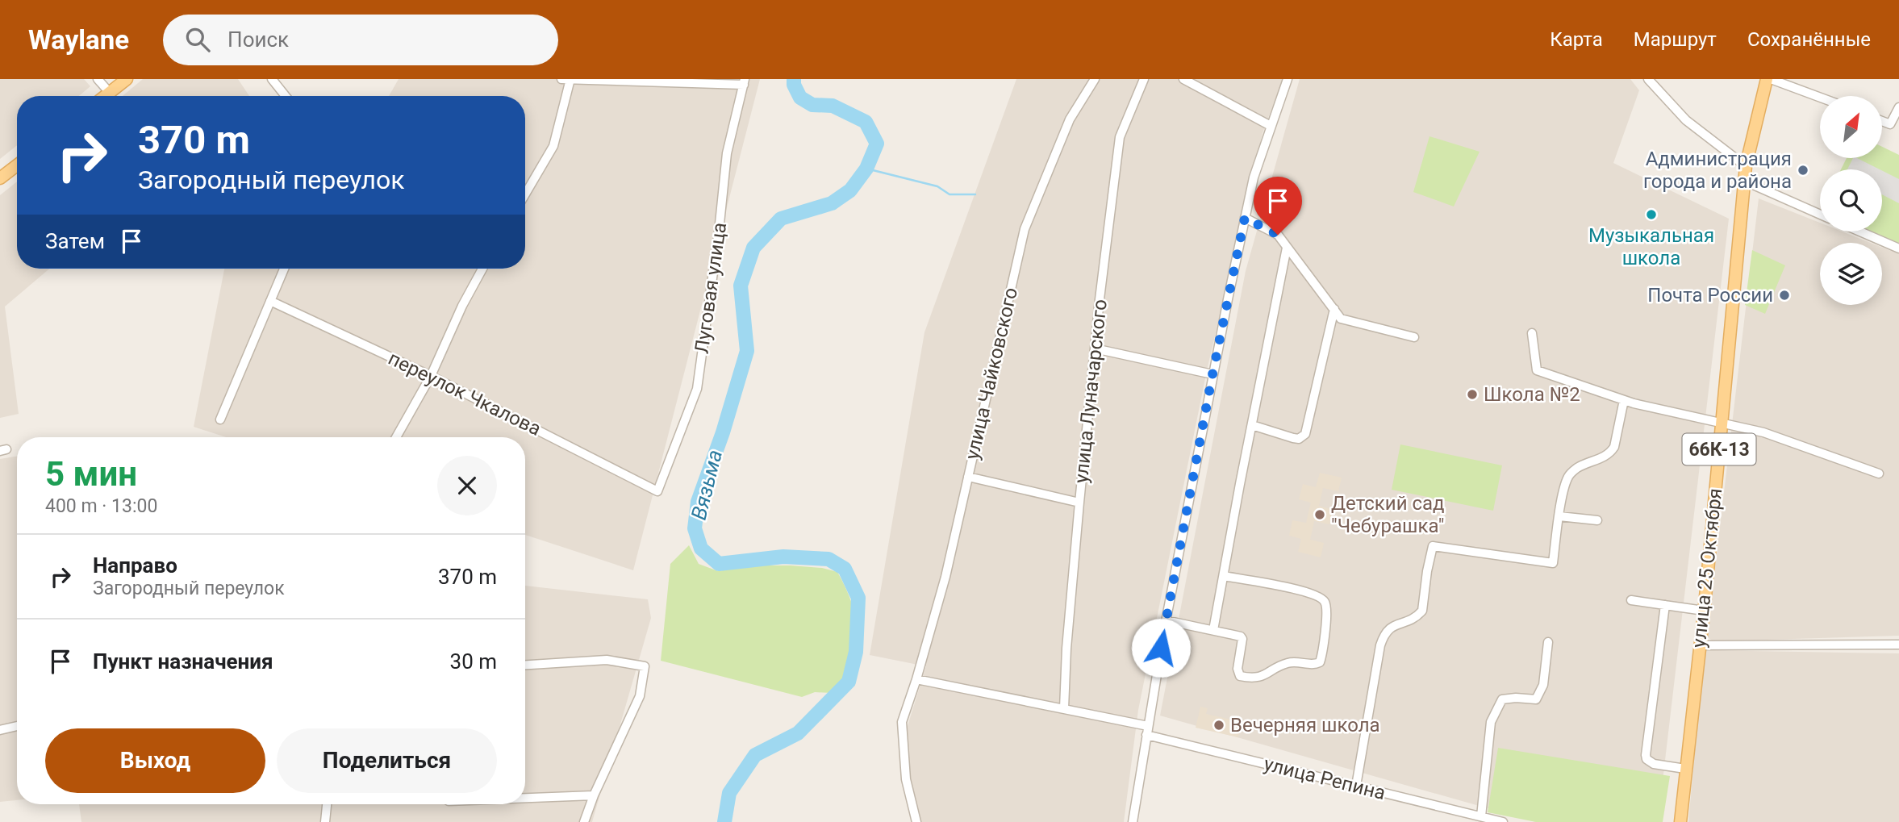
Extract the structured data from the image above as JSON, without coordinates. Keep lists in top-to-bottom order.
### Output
{
  "streets": {
    "main road": ["66К-13", "улица 25 Октября"],
    "street": [
      "Луговая улица",
      "улица Чайковского",
      "улица Луначарского",
      "переулок Чкалова",
      "улица Репина"
    ]
  },
  "crossings": [
    ["Луговая улица", "переулок Чкалова"],
    ["улица Чайковского", "улица Репина"],
    ["улица Луначарского", "улица Репина"]
  ],
  "water": ["Вязьма"],
  "places": [
    "Администрация города и района",
    "Музыкальная школа",
    "Почта России",
    "Школа №2",
    "Детский сад \"Чебурашка\"",
    "Вечерняя школа"
  ],
  "north": "top right",
  "page": {
    "header": "Waylane",
    "search": "Поиск",
    "nav": ["Карта", "Маршрут", "Сохранённые"],
    "turn": ["370 m", "Загородный переулок"],
    "then": "Затем",
    "heading": ["5 мин", "400 m · 13:00"],
    "list": [
      {
        "name": "Направо",
        "note": "Загородный переулок",
        "value": "370 m"
      },
      {
        "name": "Пункт назначения",
        "value": "30 m"
      }
    ],
    "buttons": ["Выход", "Поделиться"]
  }
}
